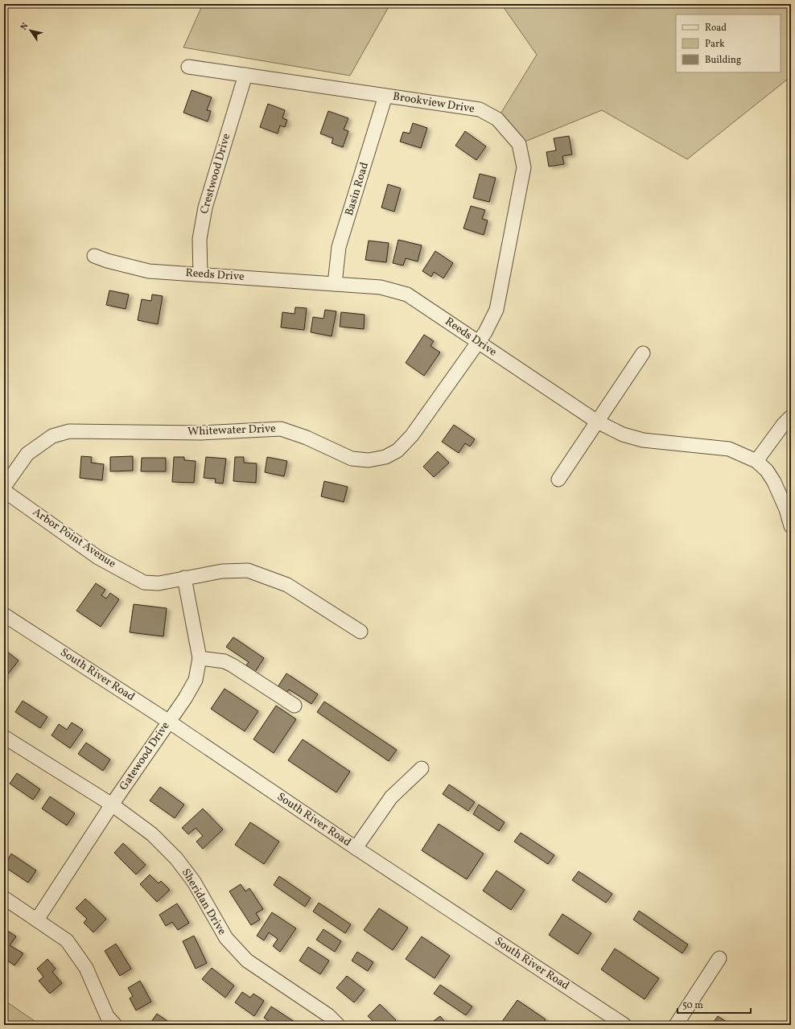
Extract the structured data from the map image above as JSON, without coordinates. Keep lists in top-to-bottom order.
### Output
{
  "streets": {
    "street": [
      "Brookview Drive",
      "Crestwood Drive",
      "Basin Road",
      "Reeds Drive",
      "Whitewater Drive",
      "Arbor Point Avenue",
      "South River Road",
      "Gatewood Drive",
      "Sheridan Drive"
    ]
  },
  "crossings": [
    ["Brookview Drive", "Crestwood Drive"],
    ["Brookview Drive", "Basin Road"],
    ["Brookview Drive", "Reeds Drive"],
    ["Brookview Drive", "Whitewater Drive"],
    ["Crestwood Drive", "Reeds Drive"],
    ["Basin Road", "Reeds Drive"],
    ["Reeds Drive", "Whitewater Drive"],
    ["Arbor Point Avenue", "Gatewood Drive"],
    ["South River Road", "Gatewood Drive"],
    ["Gatewood Drive", "Sheridan Drive"]
  ],
  "legend": ["Road", "Park", "Building"],
  "scale_bar": "50 m",
  "north": "top left"
}
